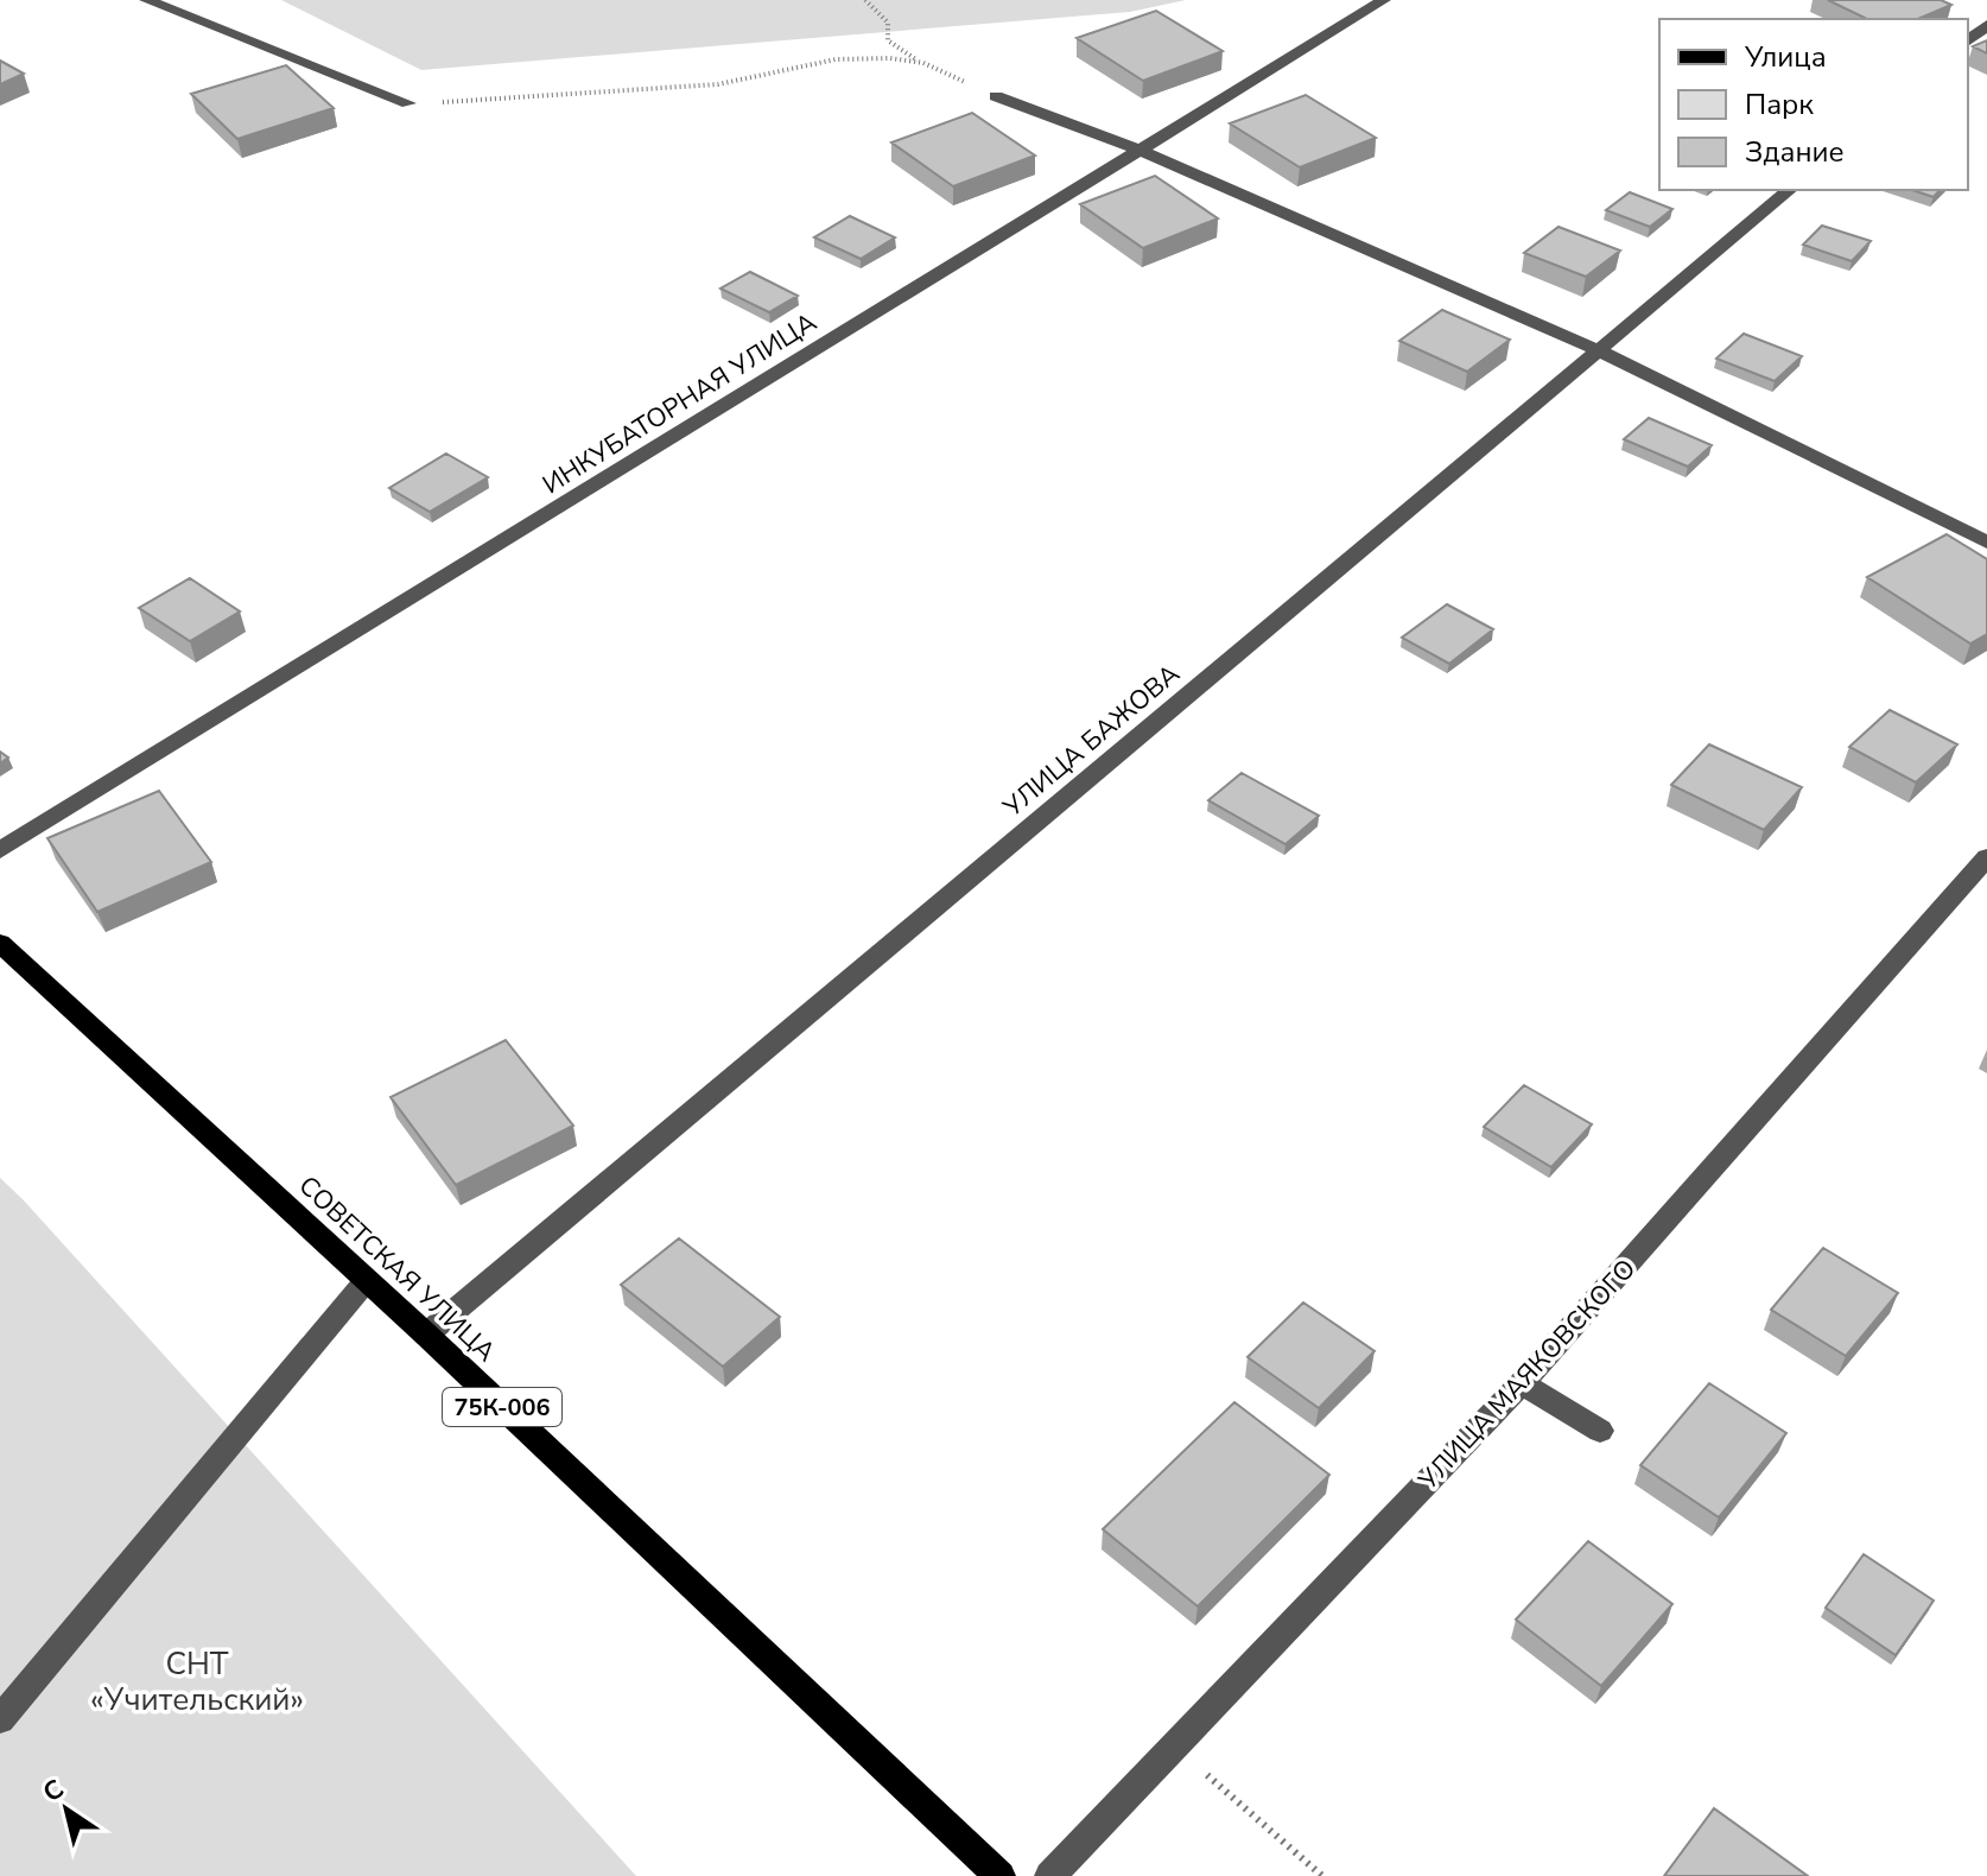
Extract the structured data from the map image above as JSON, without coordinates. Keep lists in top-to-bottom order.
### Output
{
  "streets": {
    "main road": ["СОВЕТСКАЯ УЛИЦА", "75К-006"],
    "street": ["ИНКУБАТОРНАЯ УЛИЦА", "УЛИЦА БАЖОВА", "УЛИЦА МАЯКОВСКОГО"]
  },
  "crossings": [
    ["УЛИЦА БАЖОВА", "СОВЕТСКАЯ УЛИЦА"]
  ],
  "parks": ["СНТ «Учительский»"],
  "legend": ["Улица", "Парк", "Здание"],
  "north": "top left"
}
